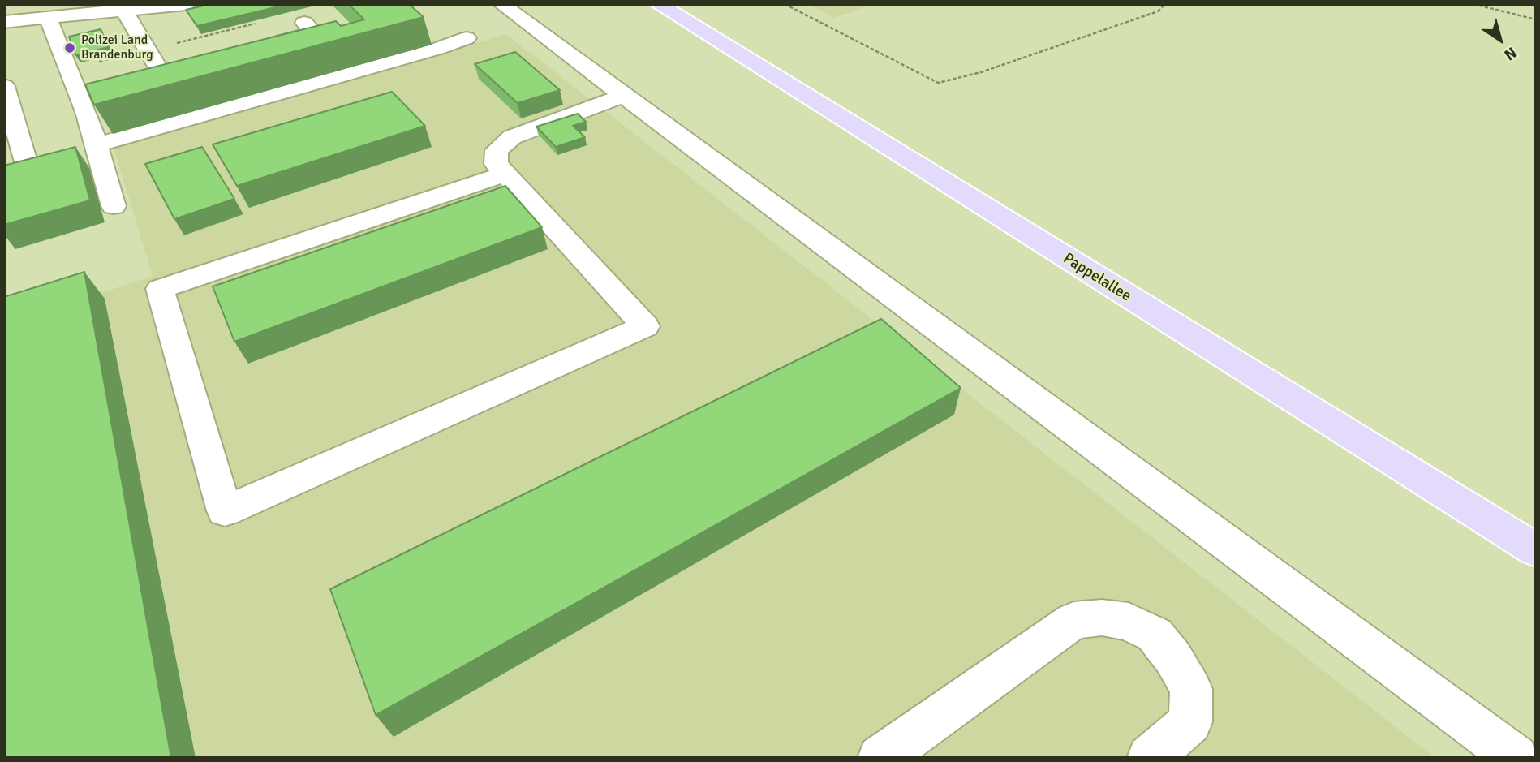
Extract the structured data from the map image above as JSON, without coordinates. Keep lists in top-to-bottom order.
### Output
{
  "streets": {
    "main road": ["Pappelallee"]
  },
  "places": ["Polizei Land Brandenburg"],
  "north": "bottom right"
}
